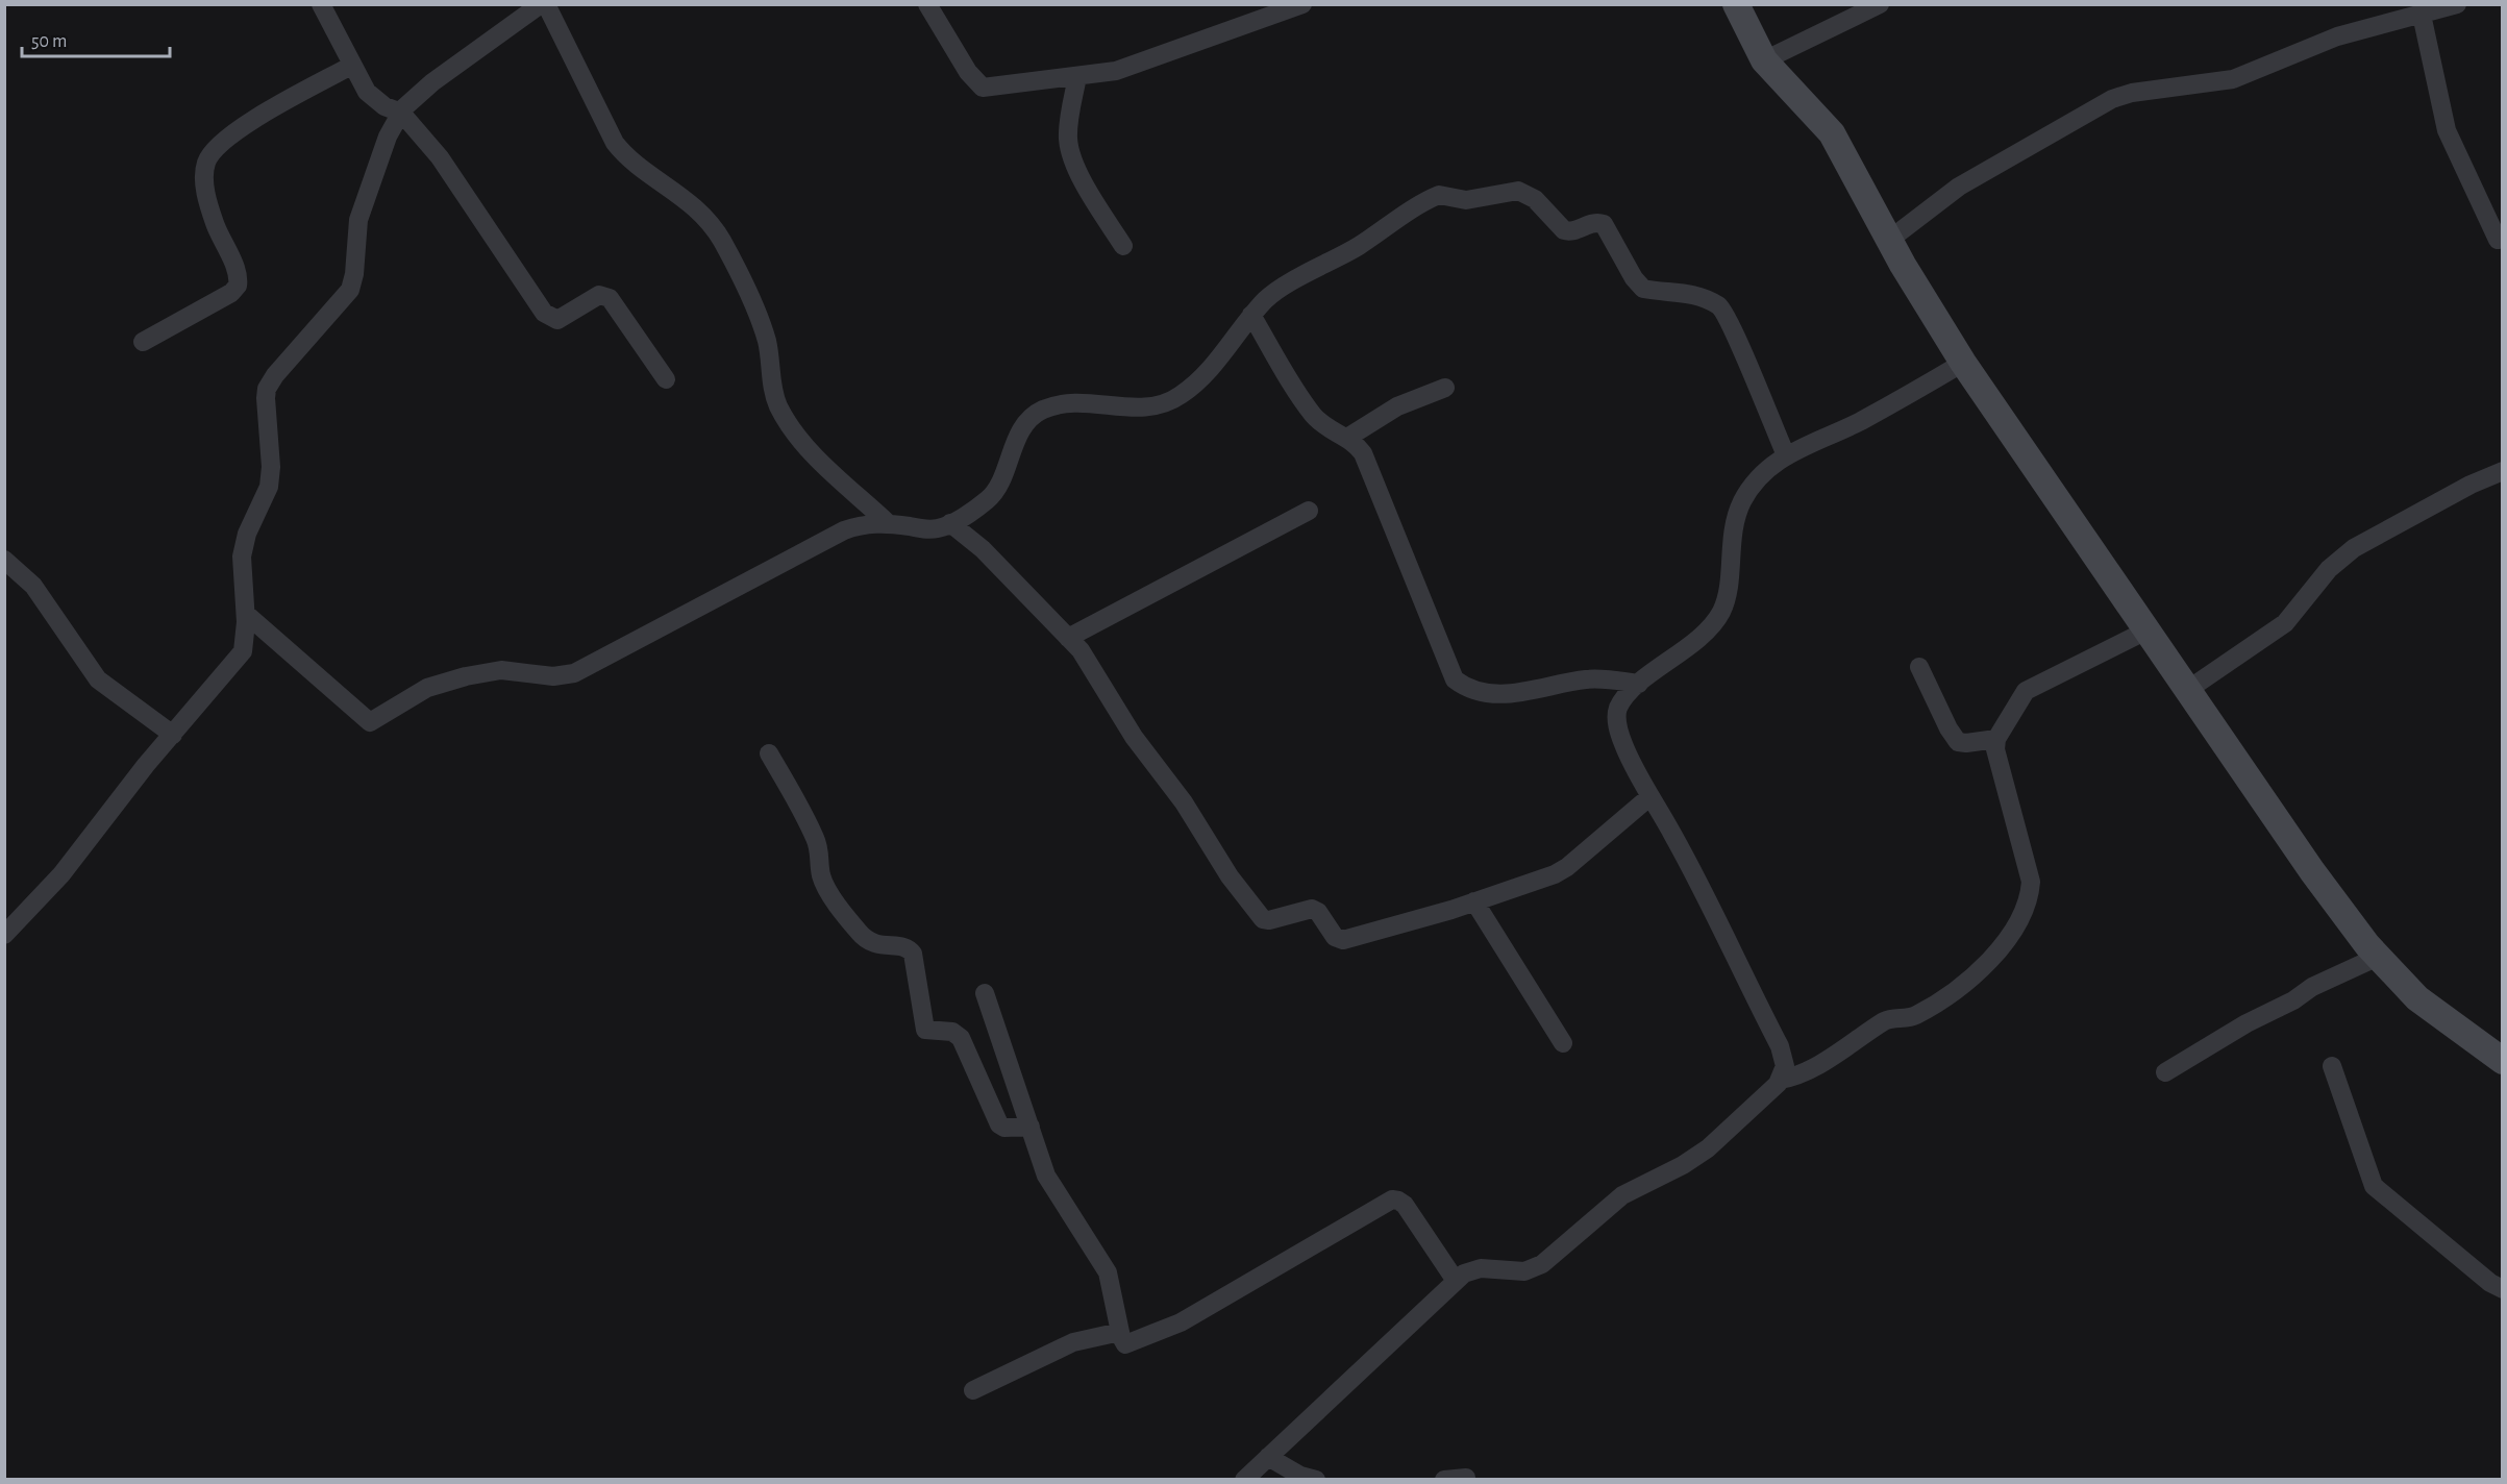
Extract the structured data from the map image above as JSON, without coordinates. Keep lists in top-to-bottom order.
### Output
{
  "scale_bar": "50 m"
}
